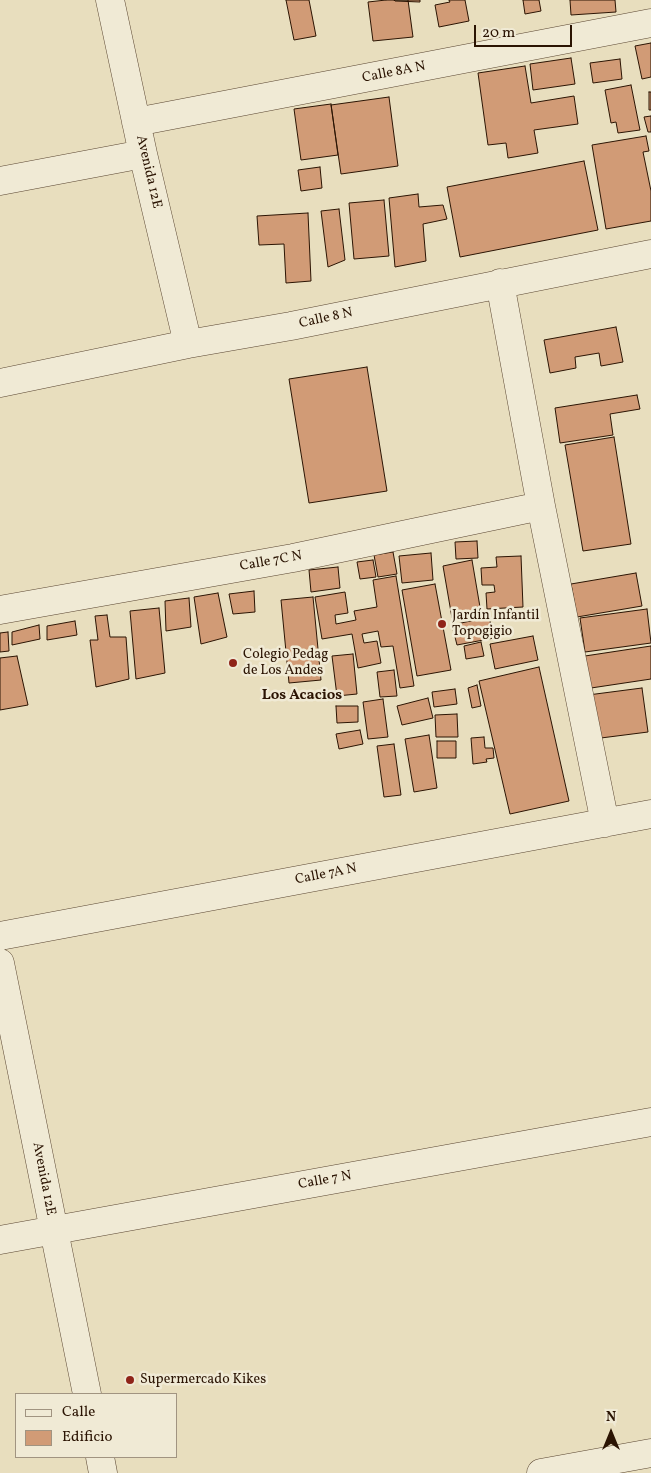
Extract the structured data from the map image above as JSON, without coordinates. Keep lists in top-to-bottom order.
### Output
{
  "streets": {
    "street": [
      "Calle 8A N",
      "Avenida 12E",
      "Calle 8 N",
      "Calle 7C N",
      "Calle 7A N",
      "Calle 7 N"
    ]
  },
  "crossings": [
    ["Calle 8A N", "Avenida 12E"],
    ["Avenida 12E", "Calle 8 N"],
    ["Avenida 12E", "Calle 7 N"]
  ],
  "districts": ["Los Acacios"],
  "places": ["Jardín Infantil Topogigio", "Colegio Pedag de Los Andes", "Supermercado Kikes"],
  "legend": ["Calle", "Edificio"],
  "scale_bar": "20 m",
  "north": "top"
}
